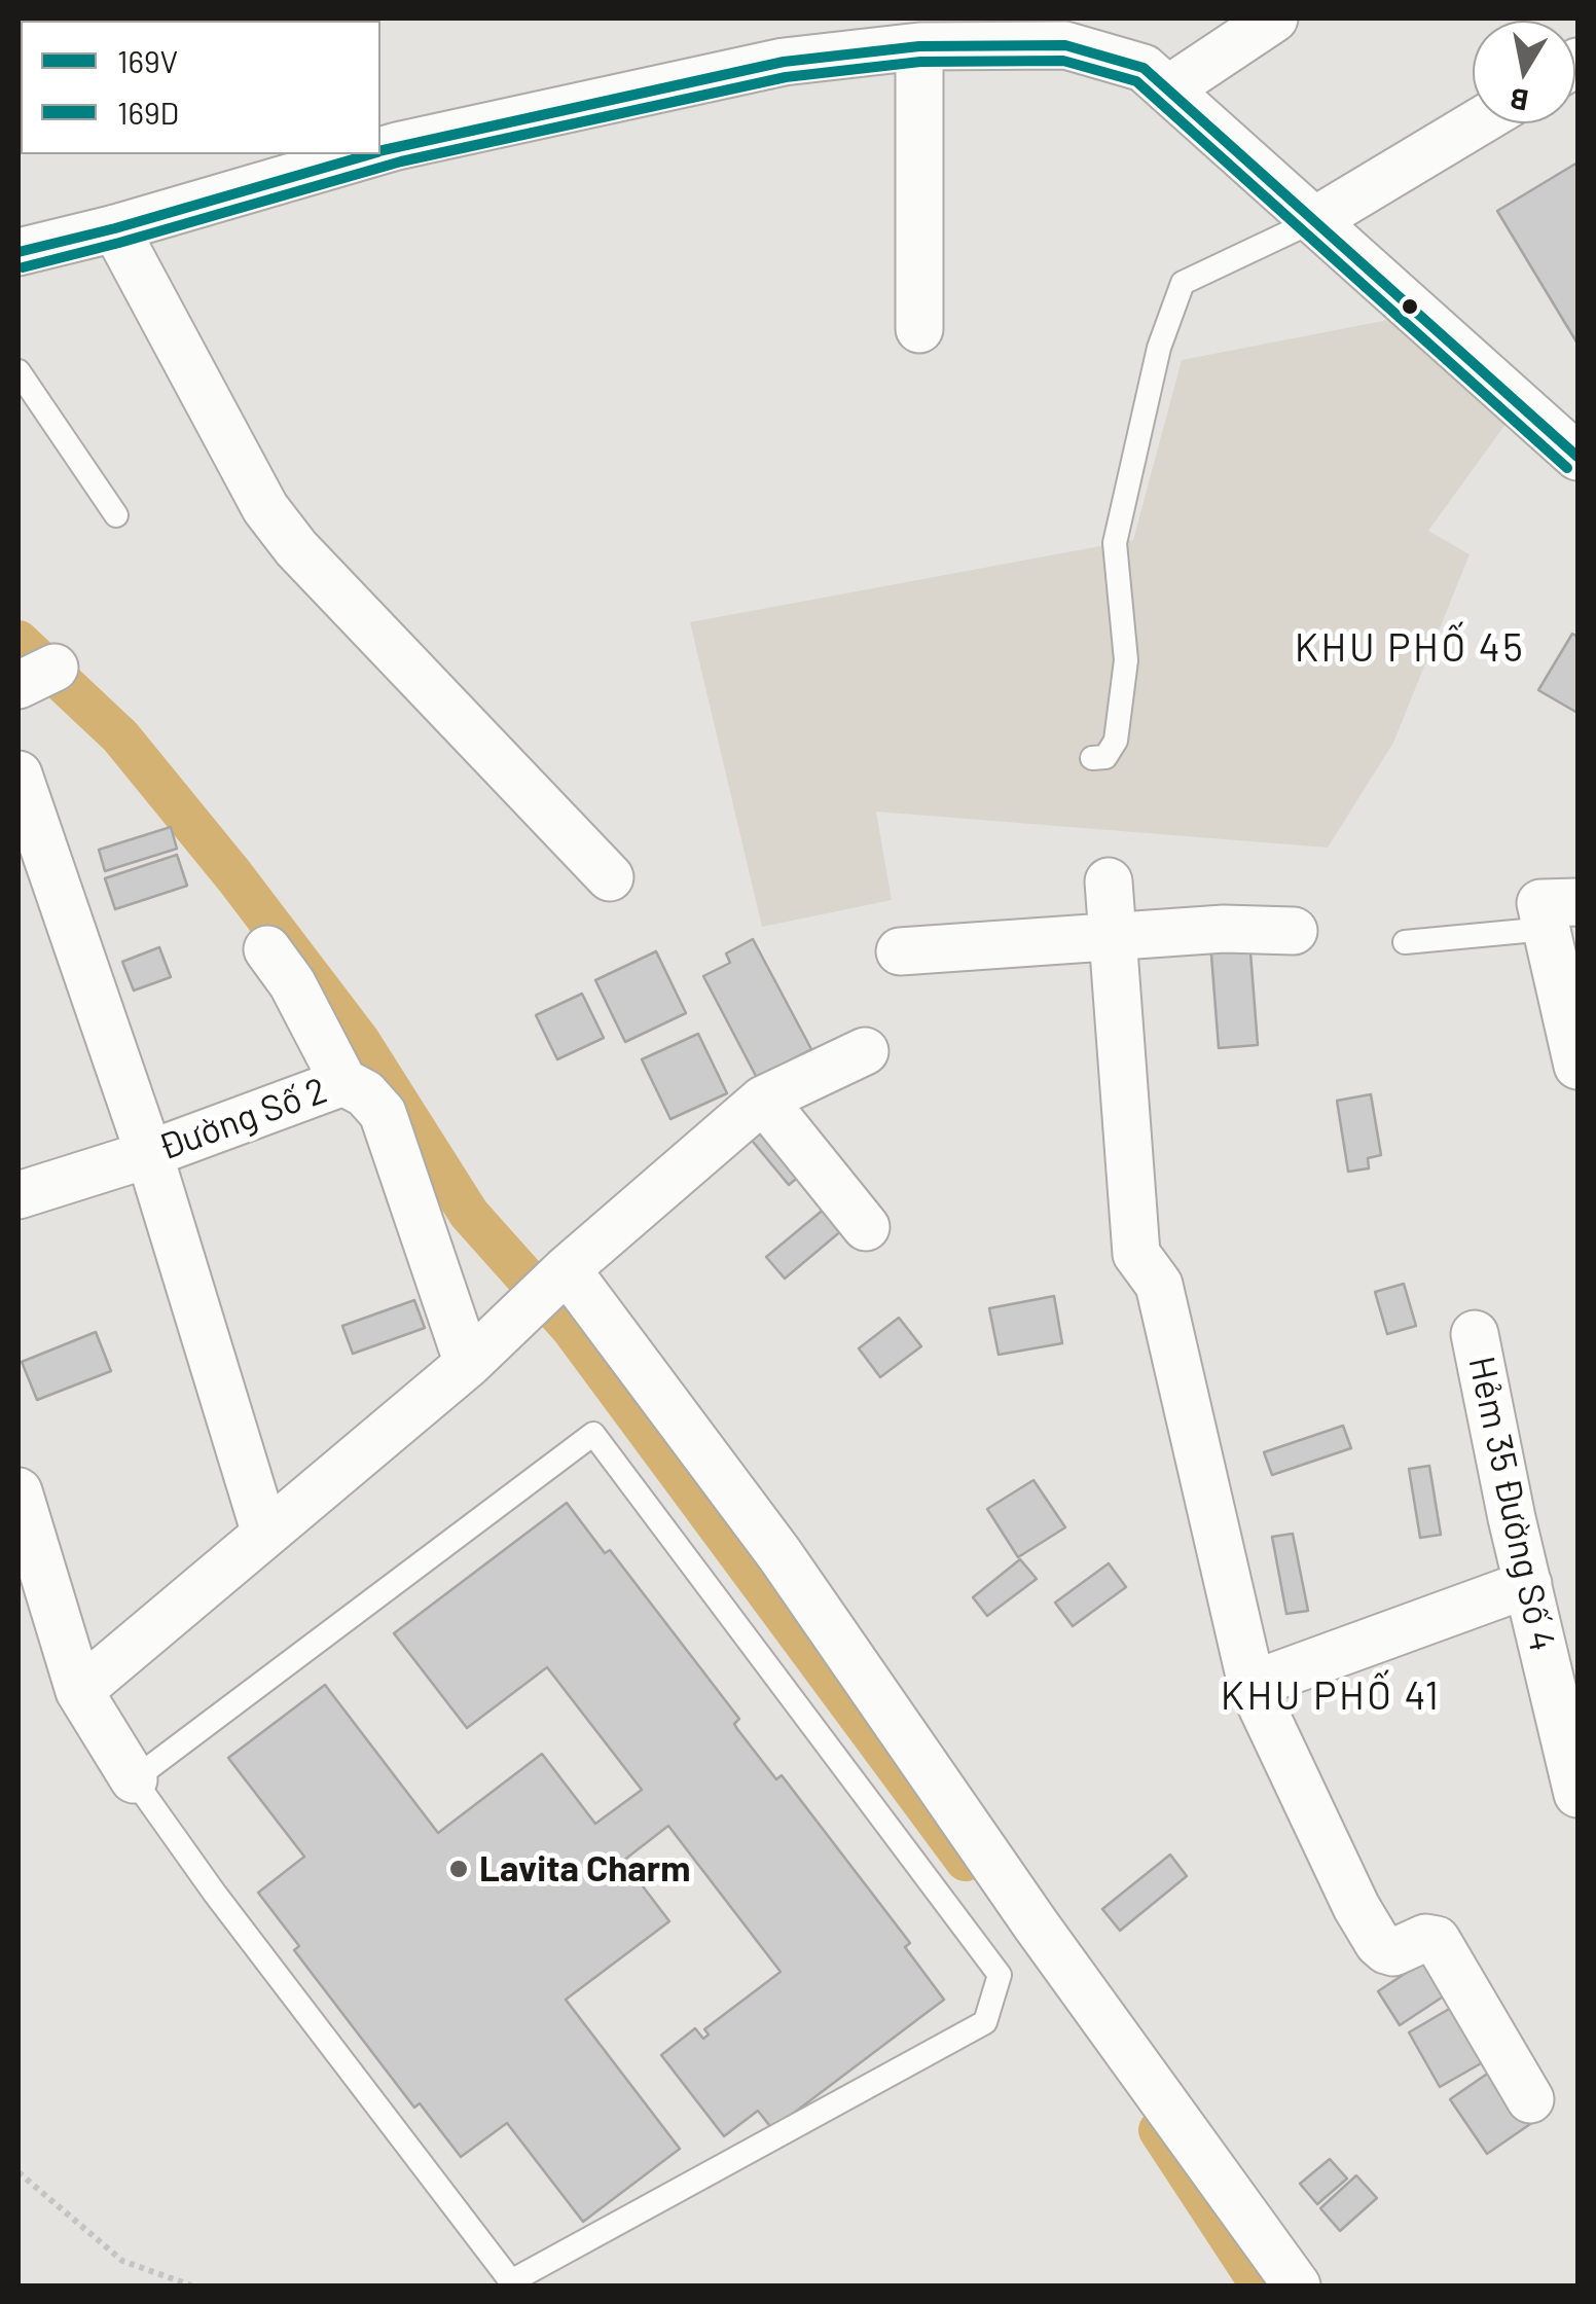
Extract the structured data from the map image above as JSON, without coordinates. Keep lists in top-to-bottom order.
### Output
{
  "streets": {
    "street": ["Đường Số 2", "Hẻm 35 Đường Số 4"]
  },
  "districts": ["KHU PHỐ 45", "KHU PHỐ 41"],
  "places": ["Lavita Charm"],
  "lines": ["transit line 169V", "transit line 169D"],
  "legend": ["169V", "169D"],
  "north": "bottom"
}
